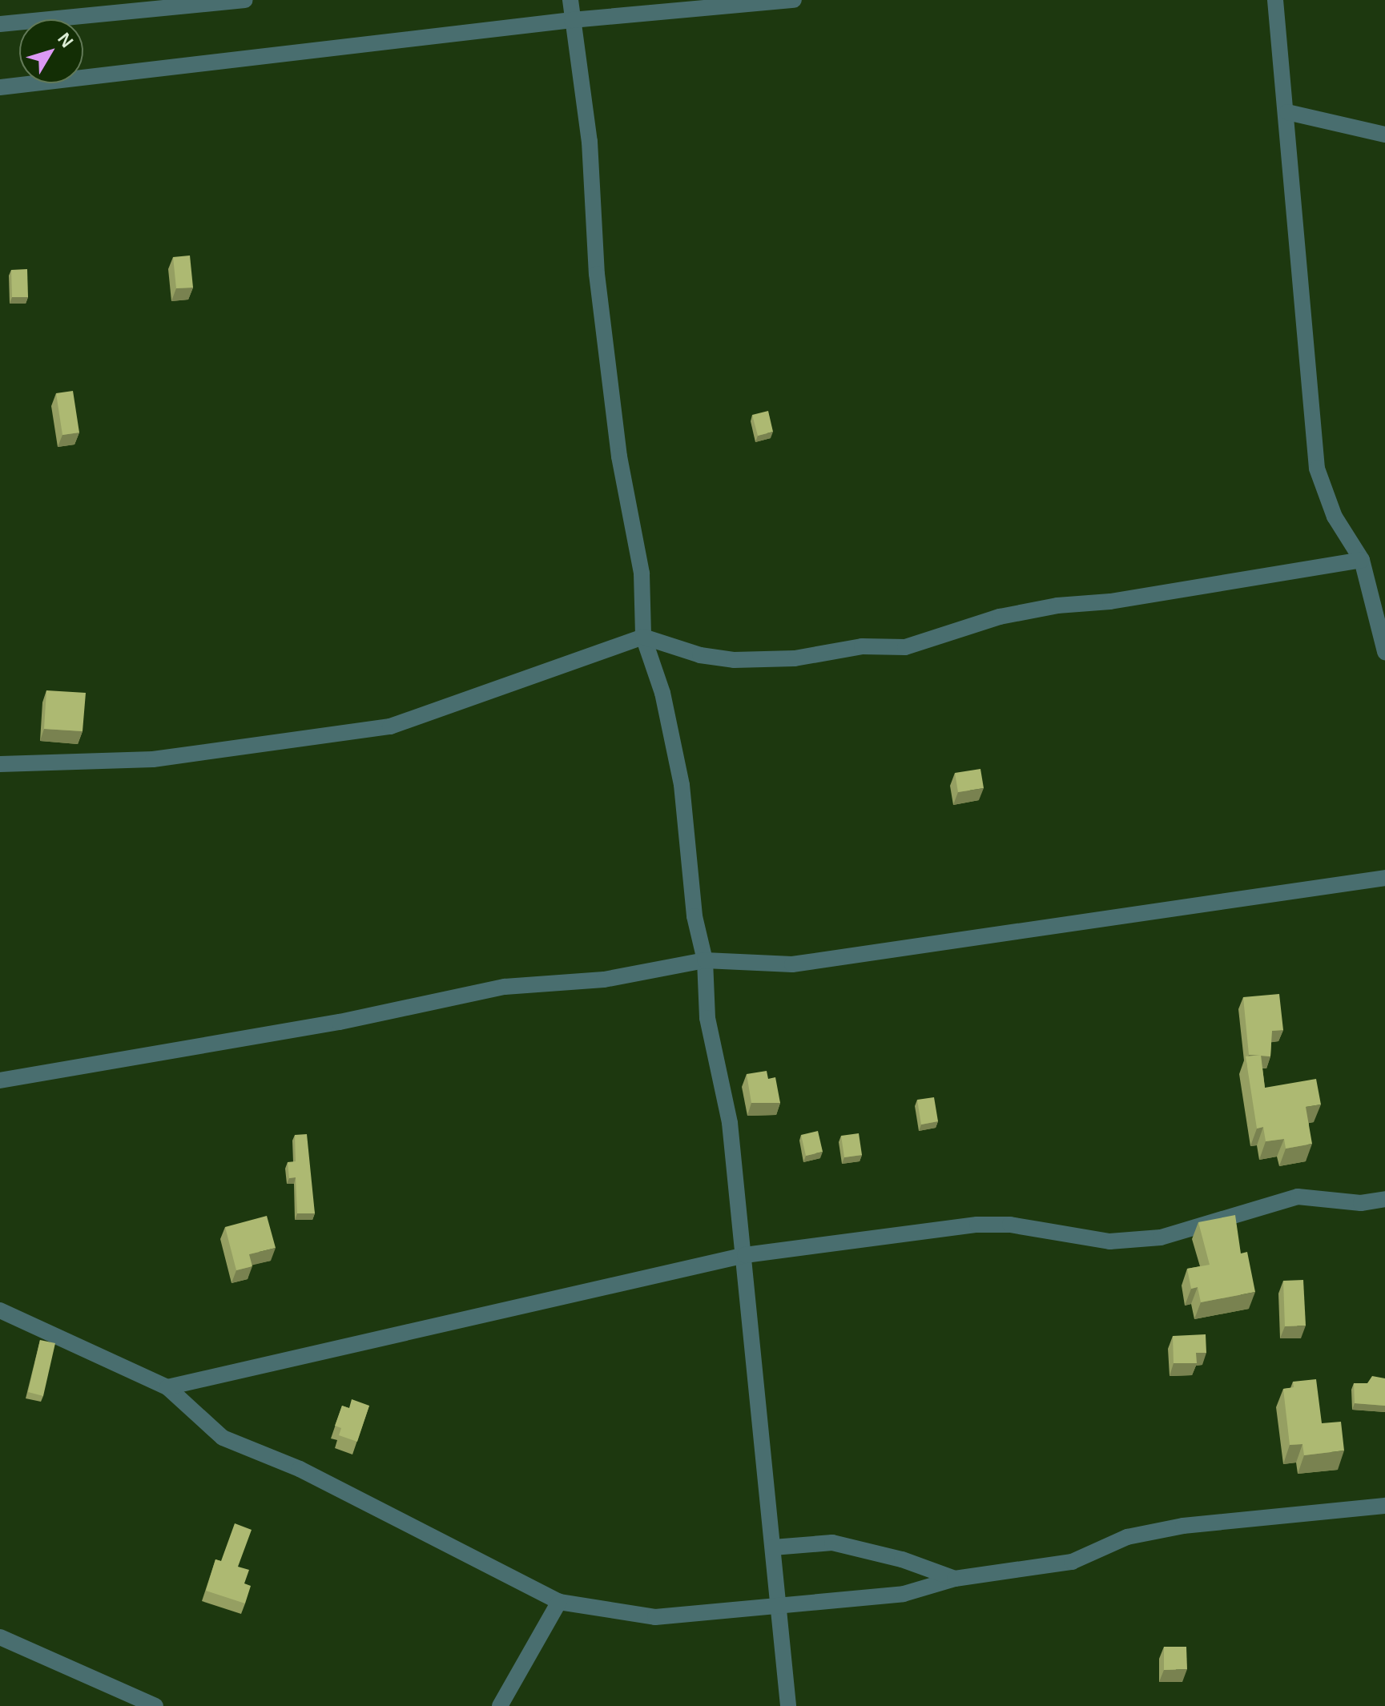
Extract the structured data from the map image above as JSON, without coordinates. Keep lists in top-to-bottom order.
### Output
{
  "north": "top right"
}
